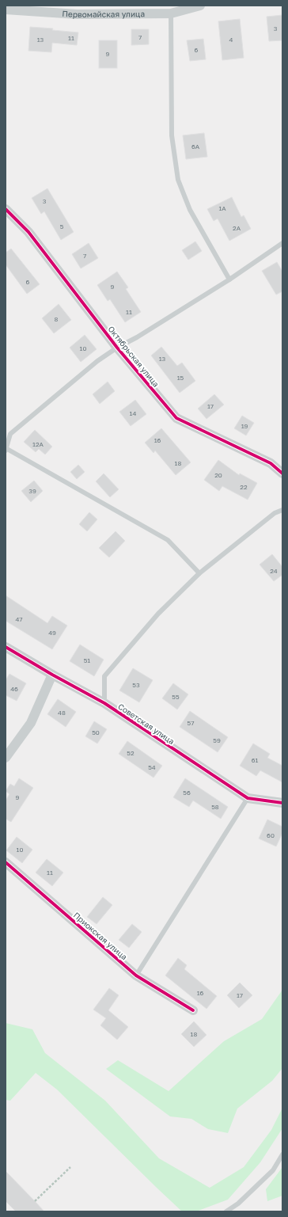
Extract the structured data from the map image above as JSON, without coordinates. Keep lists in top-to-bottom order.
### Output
{
  "streets": {
    "street": [
      "Первомайская улица",
      "Октябрьская улица",
      "Советская улица",
      "Приокская улица"
    ]
  },
  "house_numbers": [
    "3",
    "7",
    "11",
    "13",
    "4",
    "6",
    "9",
    "6А",
    "3",
    "1А",
    "5",
    "2А",
    "7",
    "6",
    "9",
    "11",
    "8",
    "10",
    "13",
    "15",
    "17",
    "14",
    "19",
    "16",
    "12А",
    "18",
    "20",
    "22",
    "39",
    "24",
    "47",
    "49",
    "51",
    "53",
    "46",
    "55",
    "48",
    "57",
    "50",
    "59",
    "52",
    "61",
    "54",
    "56",
    "9",
    "58",
    "60",
    "10",
    "11",
    "16",
    "17",
    "18"
  ]
}
